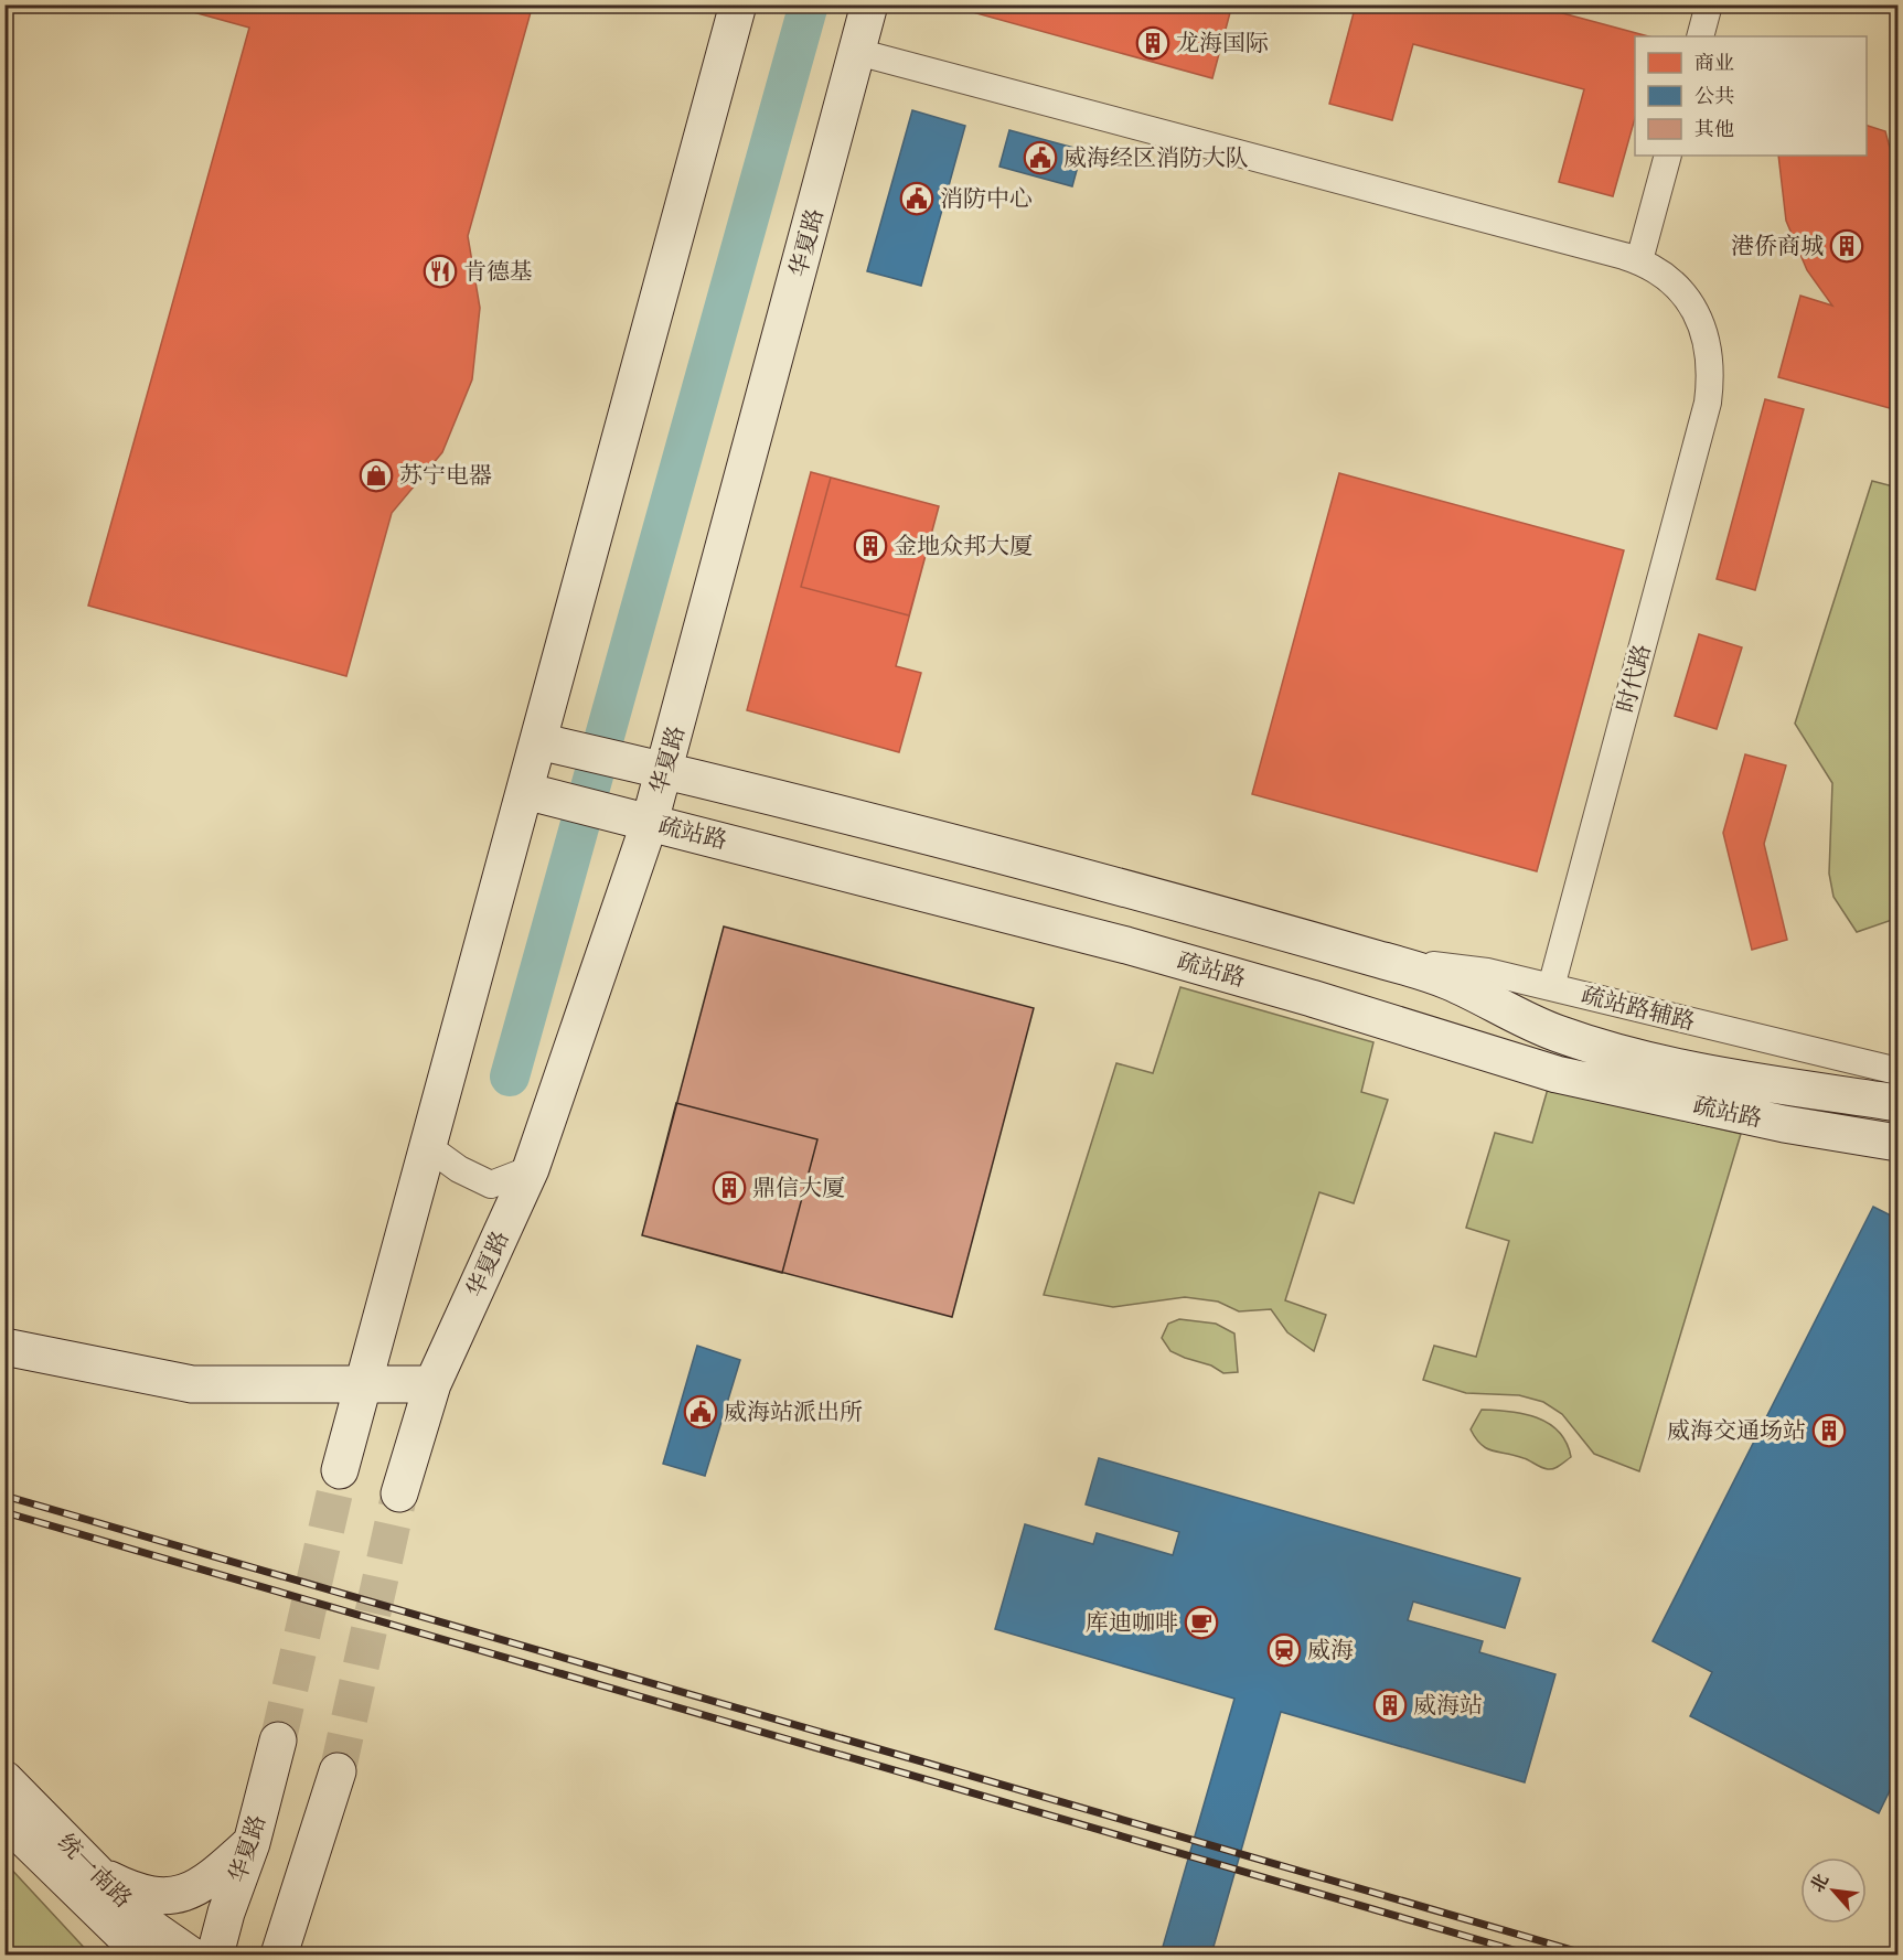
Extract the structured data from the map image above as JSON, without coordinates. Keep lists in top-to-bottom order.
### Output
{
  "streets": {
    "main road": ["华夏路", "疏站路", "统一南路"],
    "street": ["时代路", "疏站路辅路"]
  },
  "crossings": [
    ["华夏路", "疏站路"],
    ["时代路", "疏站路辅路"],
    ["疏站路", "疏站路辅路"]
  ],
  "places": {
    "building": [
      "龙海国际",
      "港侨商城",
      "金地众邦大厦",
      "鼎信大厦",
      "威海交通场站",
      "威海站"
    ],
    "public building": ["威海经区消防大队", "消防中心", "威海站派出所"],
    "restaurant": ["肯德基"],
    "shop": ["苏宁电器"],
    "cafe": ["库迪咖啡"],
    "station": ["威海"]
  },
  "legend": ["商业", "公共", "其他"],
  "north": "top left"
}
